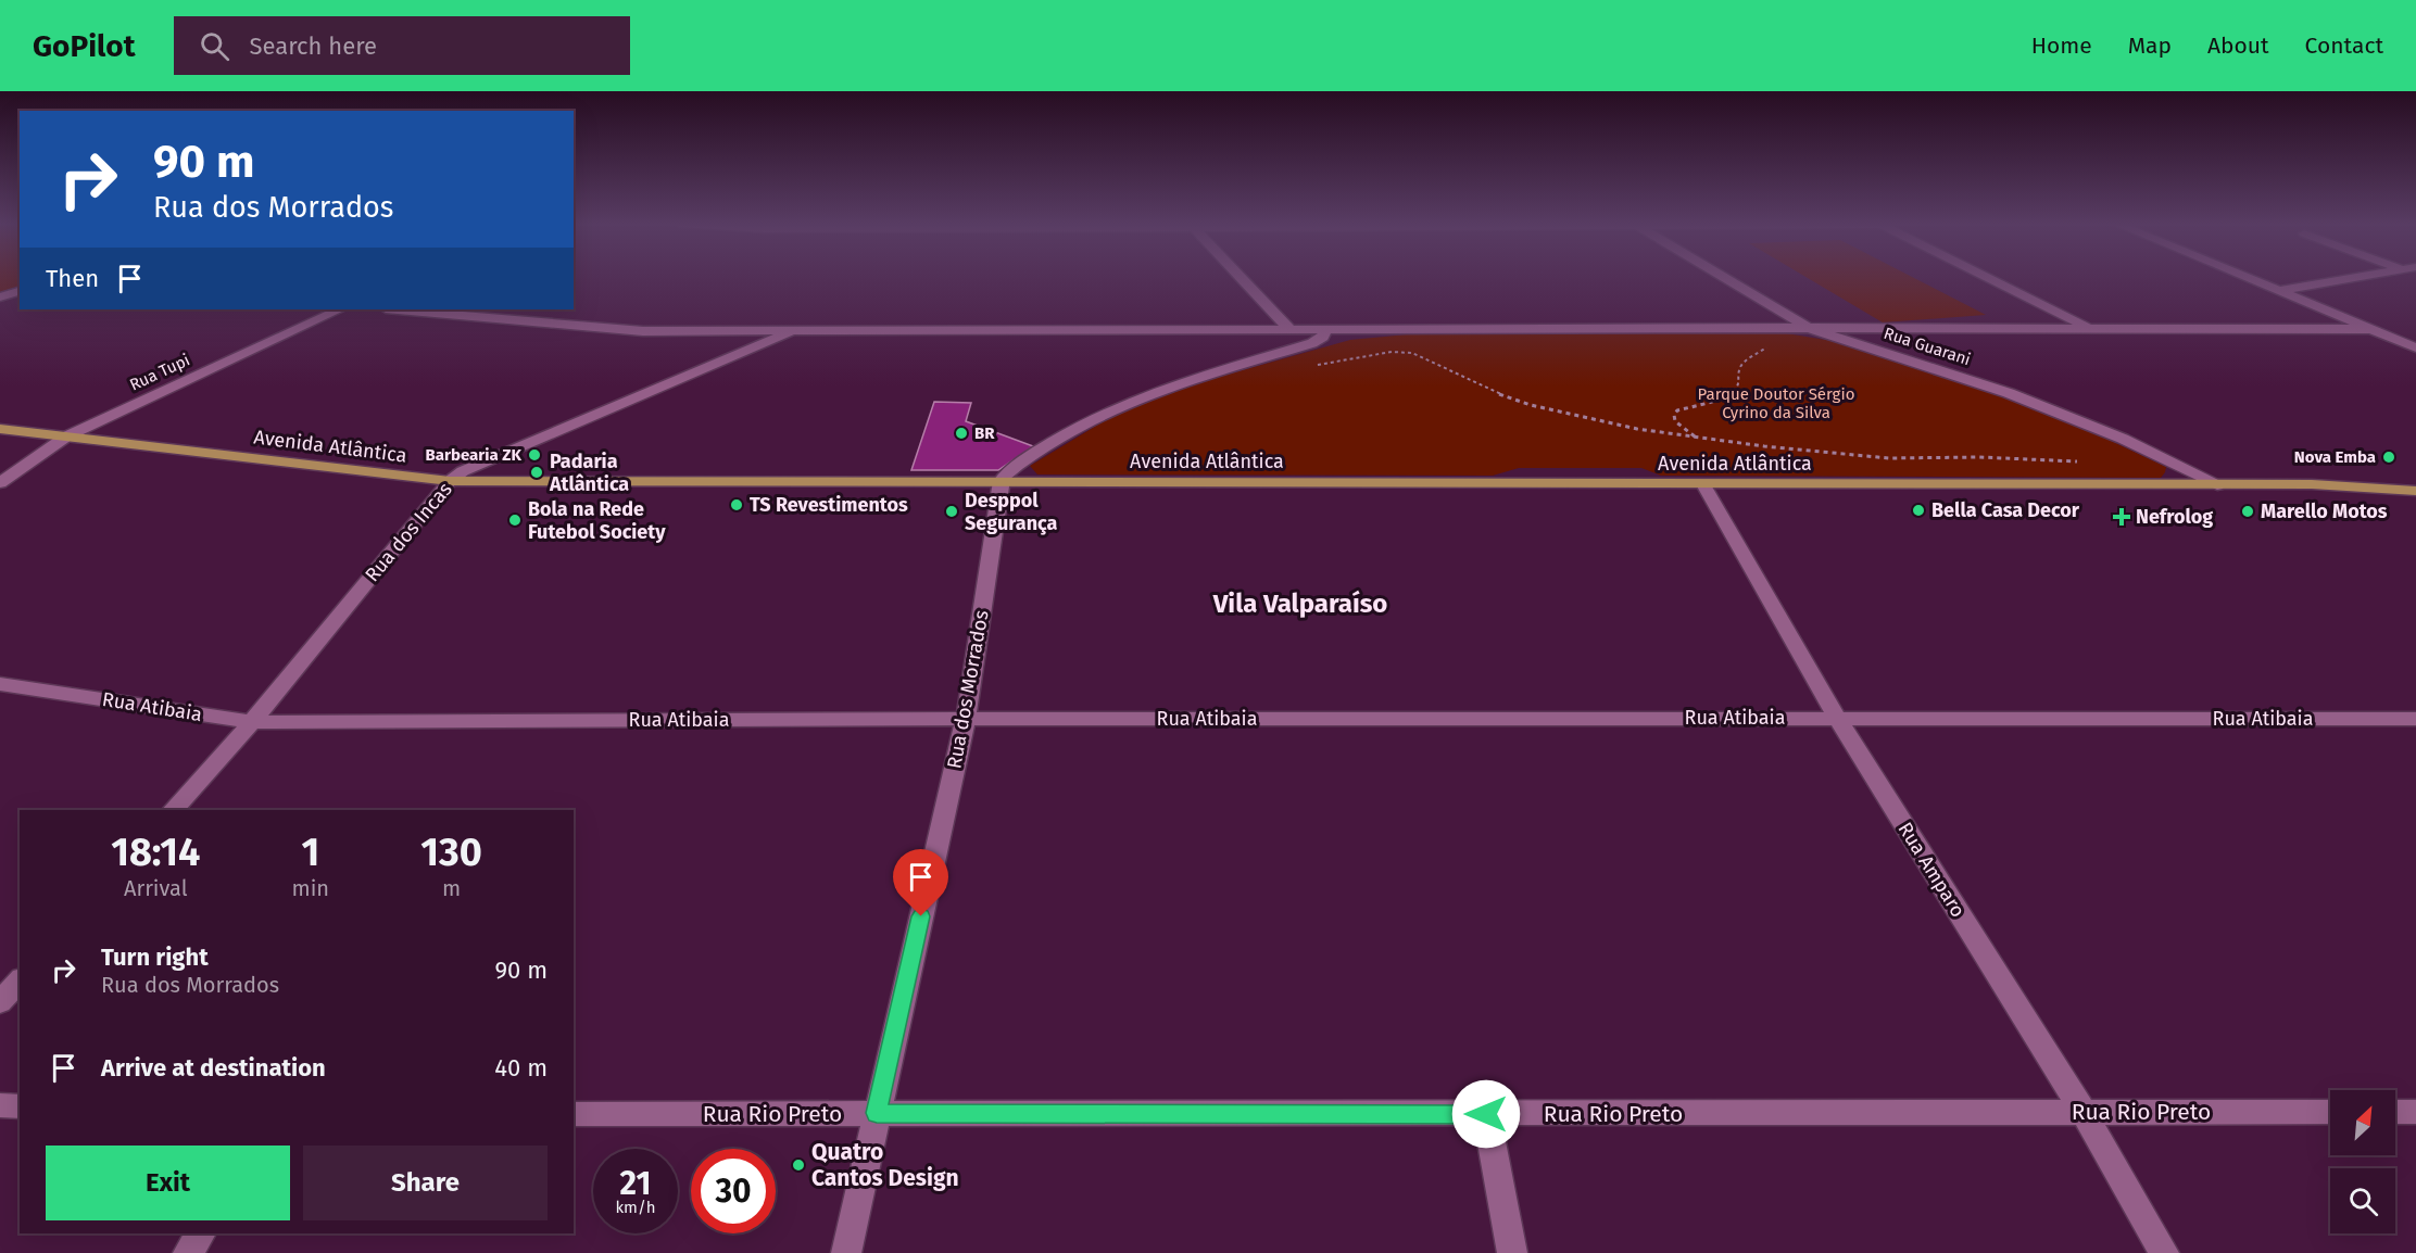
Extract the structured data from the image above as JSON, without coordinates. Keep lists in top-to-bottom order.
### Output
{
  "streets": {
    "main road": ["Avenida Atlântica"],
    "street": [
      "Rua Guarani",
      "Rua Tupi",
      "Rua dos Incas",
      "Rua dos Morrados",
      "Rua Atibaia",
      "Rua Amparo",
      "Rua Rio Preto"
    ]
  },
  "crossings": [
    ["Rua Guarani", "Avenida Atlântica"],
    ["Rua Tupi", "Avenida Atlântica"],
    ["Avenida Atlântica", "Rua dos Incas"],
    ["Avenida Atlântica", "Rua dos Morrados"],
    ["Avenida Atlântica", "Rua Amparo"],
    ["Rua dos Incas", "Rua Atibaia"],
    ["Rua dos Morrados", "Rua Atibaia"],
    ["Rua dos Morrados", "Rua Rio Preto"],
    ["Rua Atibaia", "Rua Amparo"],
    ["Rua Amparo", "Rua Rio Preto"]
  ],
  "districts": ["Vila Valparaíso"],
  "parks": ["Parque Doutor Sérgio Cyrino da Silva"],
  "places": {
    "other": [
      "BR",
      "Barbearia ZK",
      "Nova Emba",
      "Padaria Atlântica",
      "TS Revestimentos",
      "Bella Casa Decor",
      "Desppol Segurança",
      "Marello Motos",
      "Bola na Rede Futebol Society",
      "Quatro Cantos Design"
    ],
    "health": ["Nefrolog"]
  },
  "north": "top right",
  "page": {
    "header": "GoPilot",
    "search": "Search here",
    "nav": [
      "Home",
      "Map",
      "About",
      "Contact"
    ],
    "turn": ["90 m", "Rua dos Morrados"],
    "then": "Then",
    "eta": [
      "18:14",
      "Arrival",
      "1",
      "min",
      "130",
      "m"
    ],
    "list": [
      {
        "name": "Turn right",
        "note": "Rua dos Morrados",
        "value": "90 m"
      },
      {
        "name": "Arrive at destination",
        "value": "40 m"
      }
    ],
    "buttons": ["Exit", "Share"],
    "speed": "21 km/h",
    "limit": "30"
  }
}
